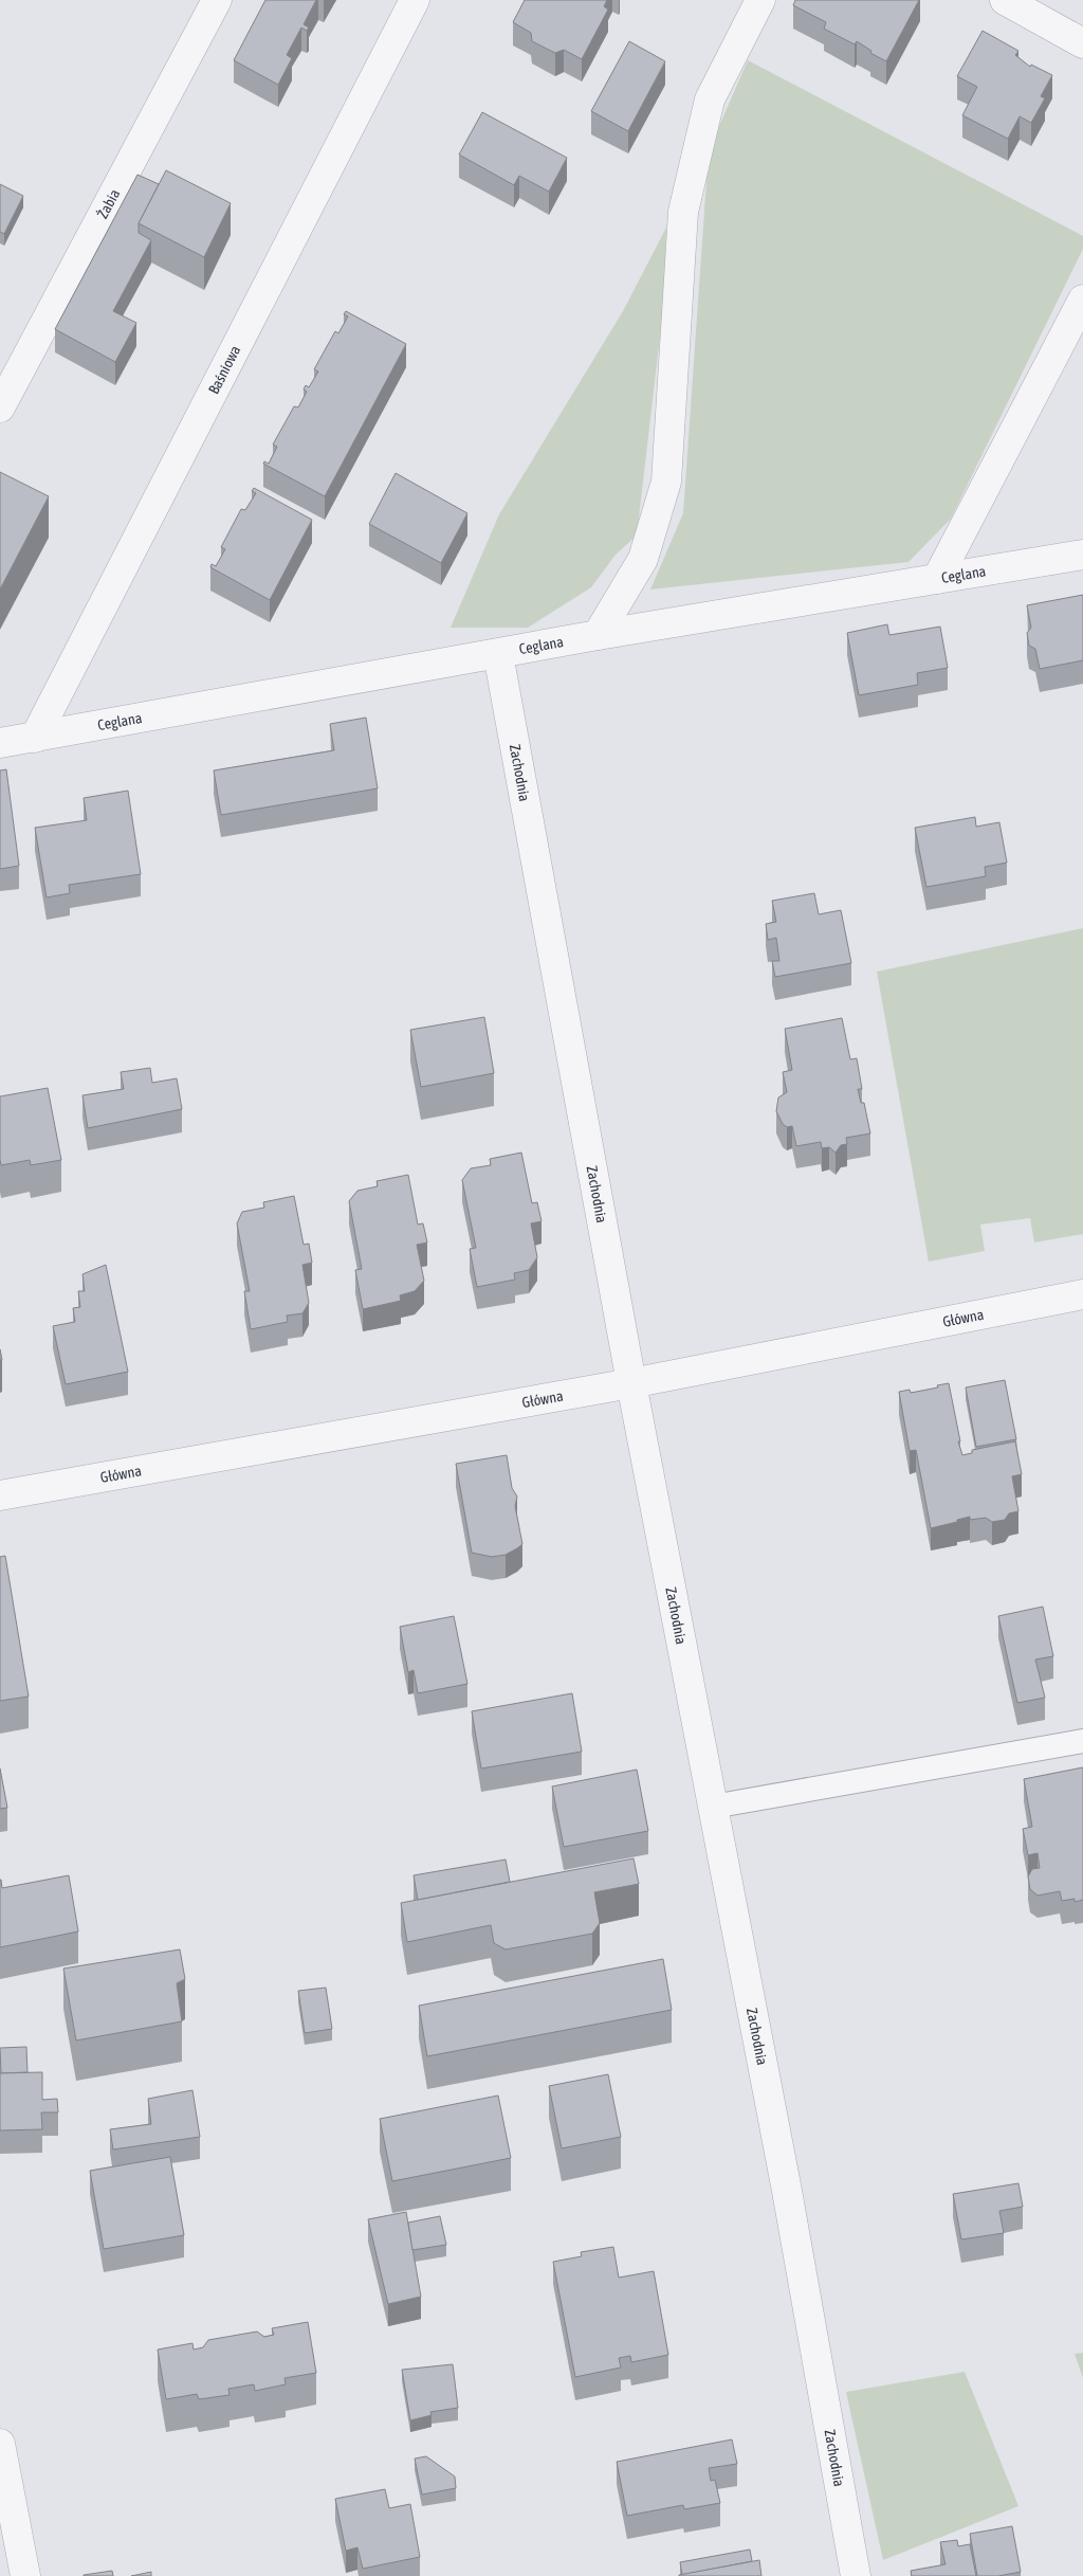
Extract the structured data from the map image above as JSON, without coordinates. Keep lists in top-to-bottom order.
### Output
{
  "streets": {
    "street": [
      "Żabia",
      "Baśniowa",
      "Ceglana",
      "Zachodnia",
      "Główna"
    ]
  },
  "crossings": [
    ["Baśniowa", "Ceglana"],
    ["Ceglana", "Zachodnia"],
    ["Zachodnia", "Główna"]
  ]
}
